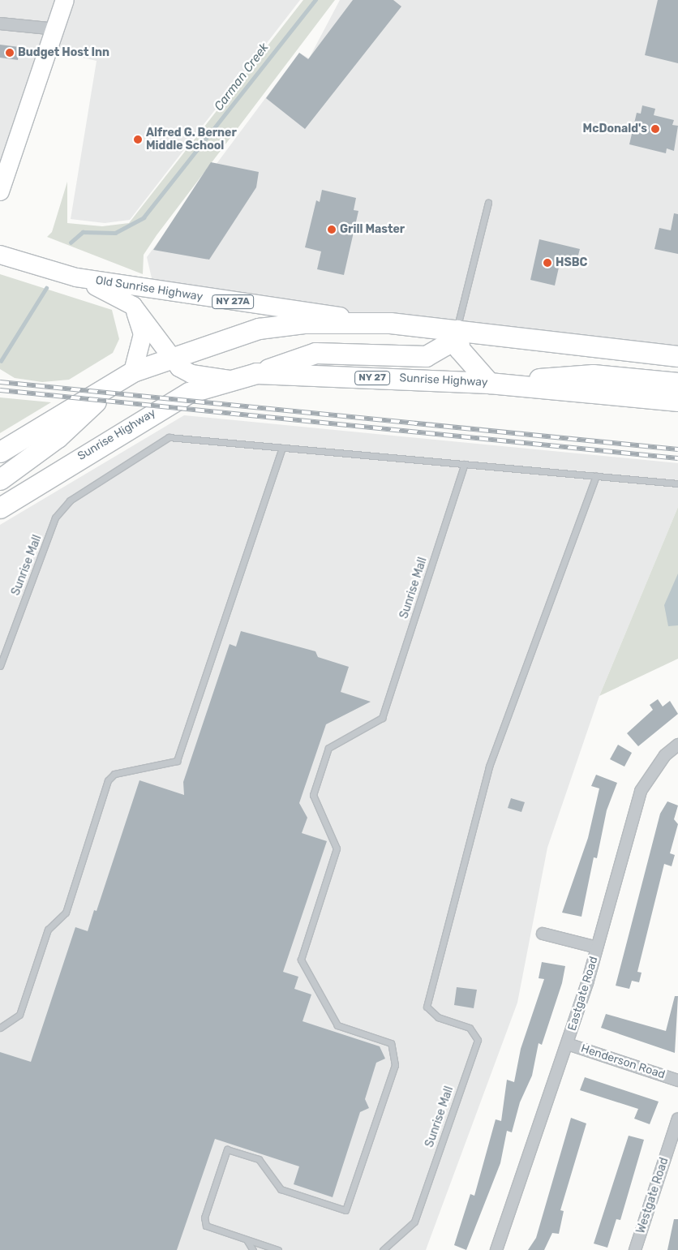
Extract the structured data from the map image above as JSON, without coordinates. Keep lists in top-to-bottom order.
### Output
{
  "streets": {
    "highway": ["NY 27", "Sunrise Highway"],
    "main road": ["Old Sunrise Highway", "NY 27A"],
    "street": ["Eastgate Road", "Henderson Road", "Westgate Road"],
    "lane": ["Sunrise Mall"]
  },
  "crossings": [
    ["Old Sunrise Highway", "Sunrise Highway"],
    ["Eastgate Road", "Henderson Road"]
  ],
  "water": ["Carman Creek"],
  "places": [
    "Budget Host Inn",
    "McDonald's",
    "Alfred G. Berner Middle School",
    "Grill Master",
    "HSBC"
  ]
}
